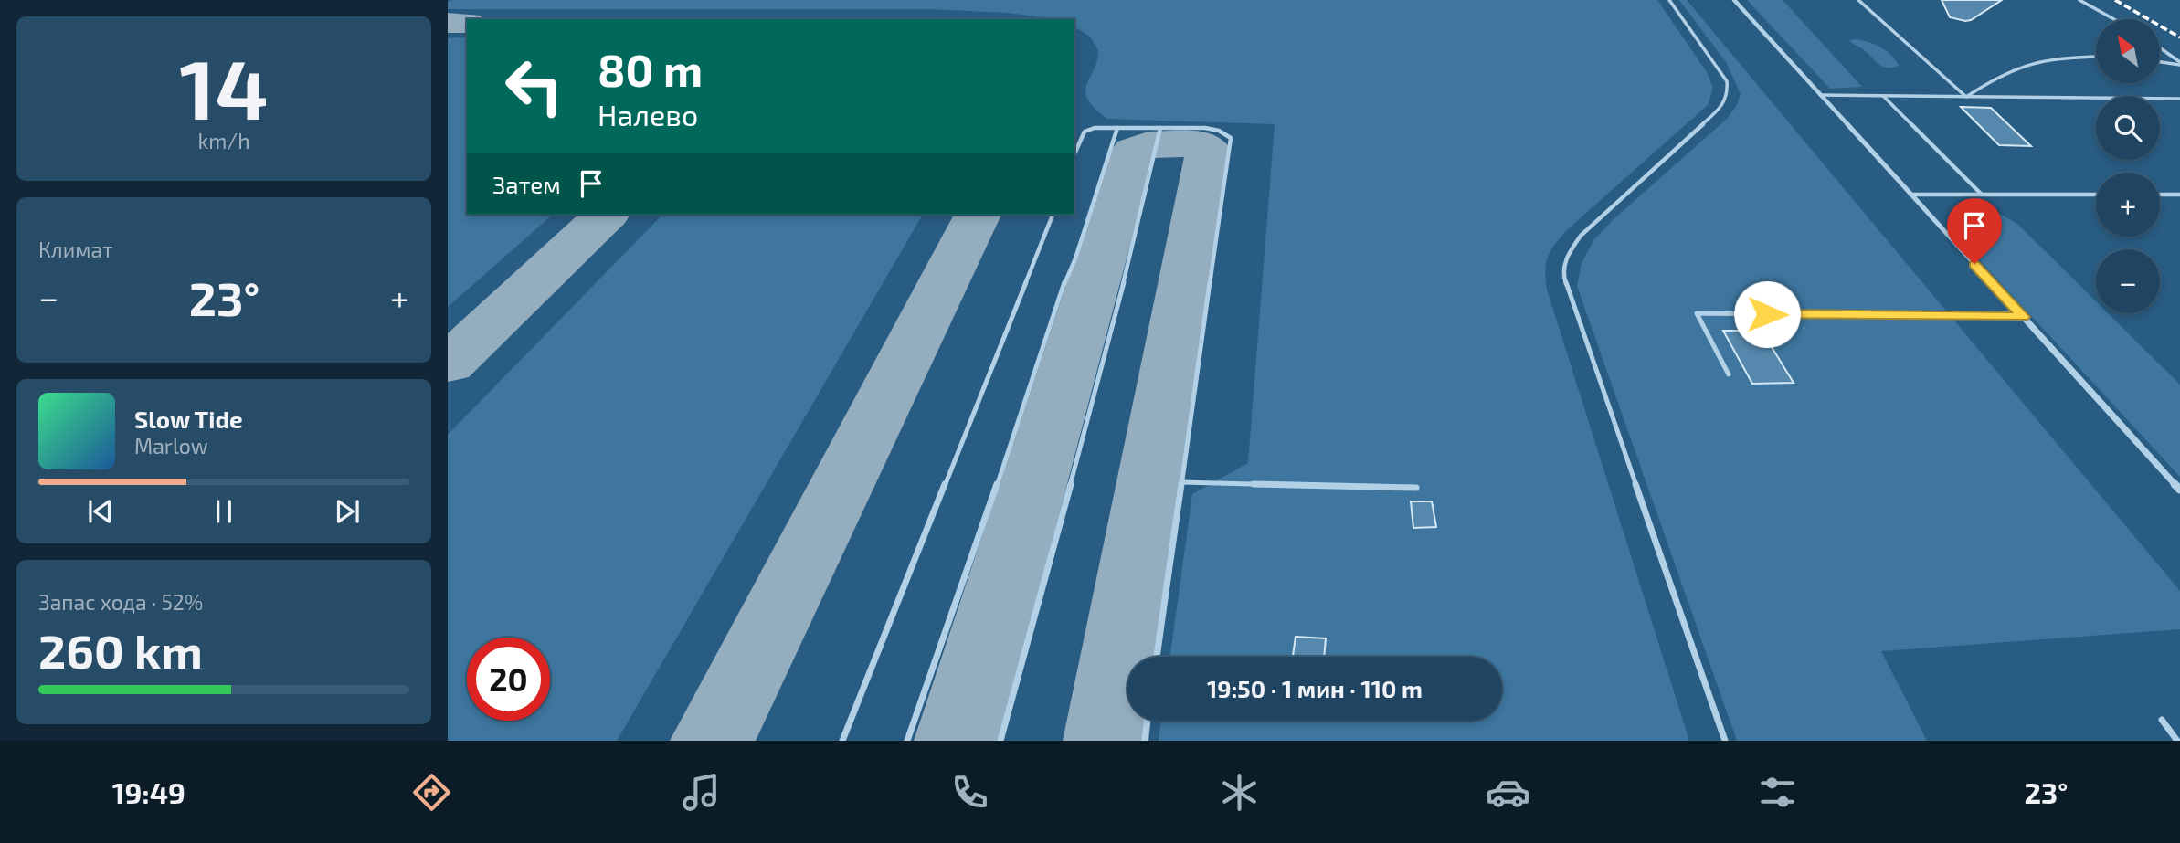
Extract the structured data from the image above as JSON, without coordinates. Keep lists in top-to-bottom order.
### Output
{
  "north": "top left",
  "page": {
    "tile": [
      ["14", "km/h"],
      "Климат",
      ["Запас хода · 52%", "260 km"]
    ],
    "map_buttons": ["+", "−"],
    "turn": ["80 m", "Налево"],
    "then": "Затем",
    "heat": ["−", "23°", "+"],
    "song": ["Slow Tide", "Marlow"],
    "limit": "20",
    "trip": "19:50 · 1 мин · 110 m",
    "tabs": ["19:49", "23°"]
  }
}
